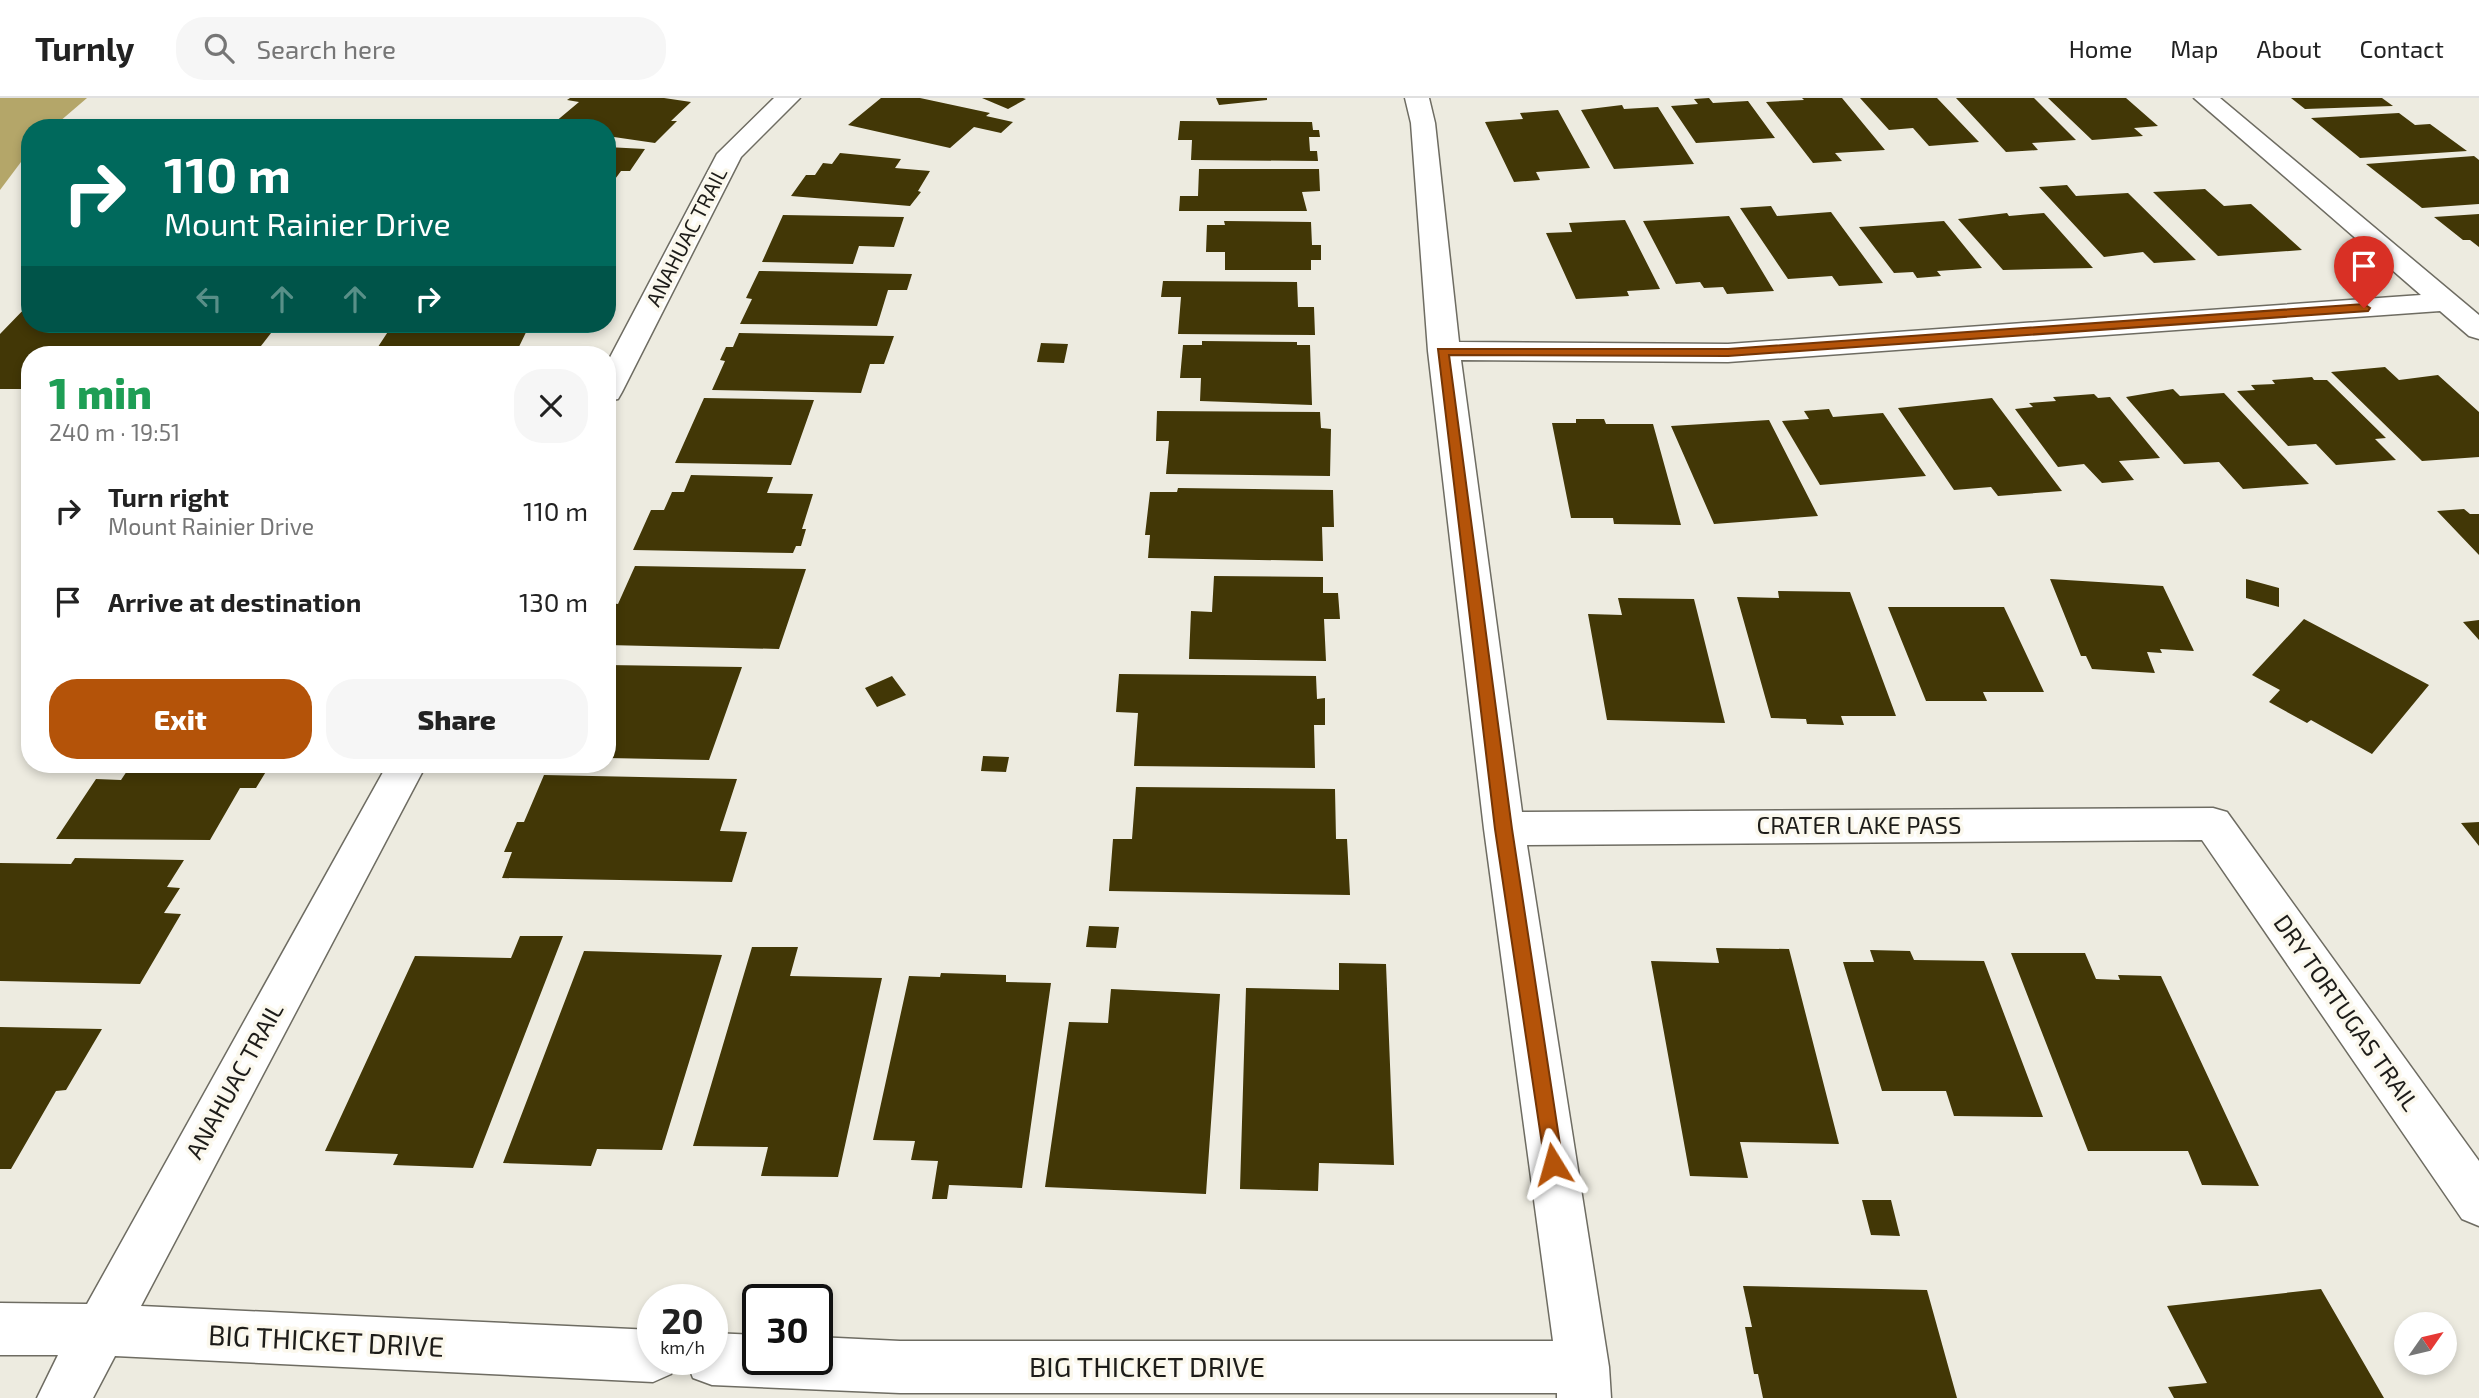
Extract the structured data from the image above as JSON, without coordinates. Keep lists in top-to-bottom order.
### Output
{
  "streets": {
    "street": [
      "ANAHUAC TRAIL",
      "CRATER LAKE PASS",
      "DRY TORTUGAS TRAIL",
      "BIG THICKET DRIVE"
    ]
  },
  "crossings": [
    ["ANAHUAC TRAIL", "BIG THICKET DRIVE"],
    ["CRATER LAKE PASS", "DRY TORTUGAS TRAIL"]
  ],
  "north": "top right",
  "page": {
    "header": "Turnly",
    "search": "Search here",
    "nav": [
      "Home",
      "Map",
      "About",
      "Contact"
    ],
    "turn": ["110 m", "Mount Rainier Drive"],
    "heading": ["1 min", "240 m · 19:51"],
    "list": [
      {
        "name": "Turn right",
        "note": "Mount Rainier Drive",
        "value": "110 m"
      },
      {
        "name": "Arrive at destination",
        "value": "130 m"
      }
    ],
    "buttons": ["Exit", "Share"],
    "speed": "20 km/h",
    "limit": "30"
  }
}
